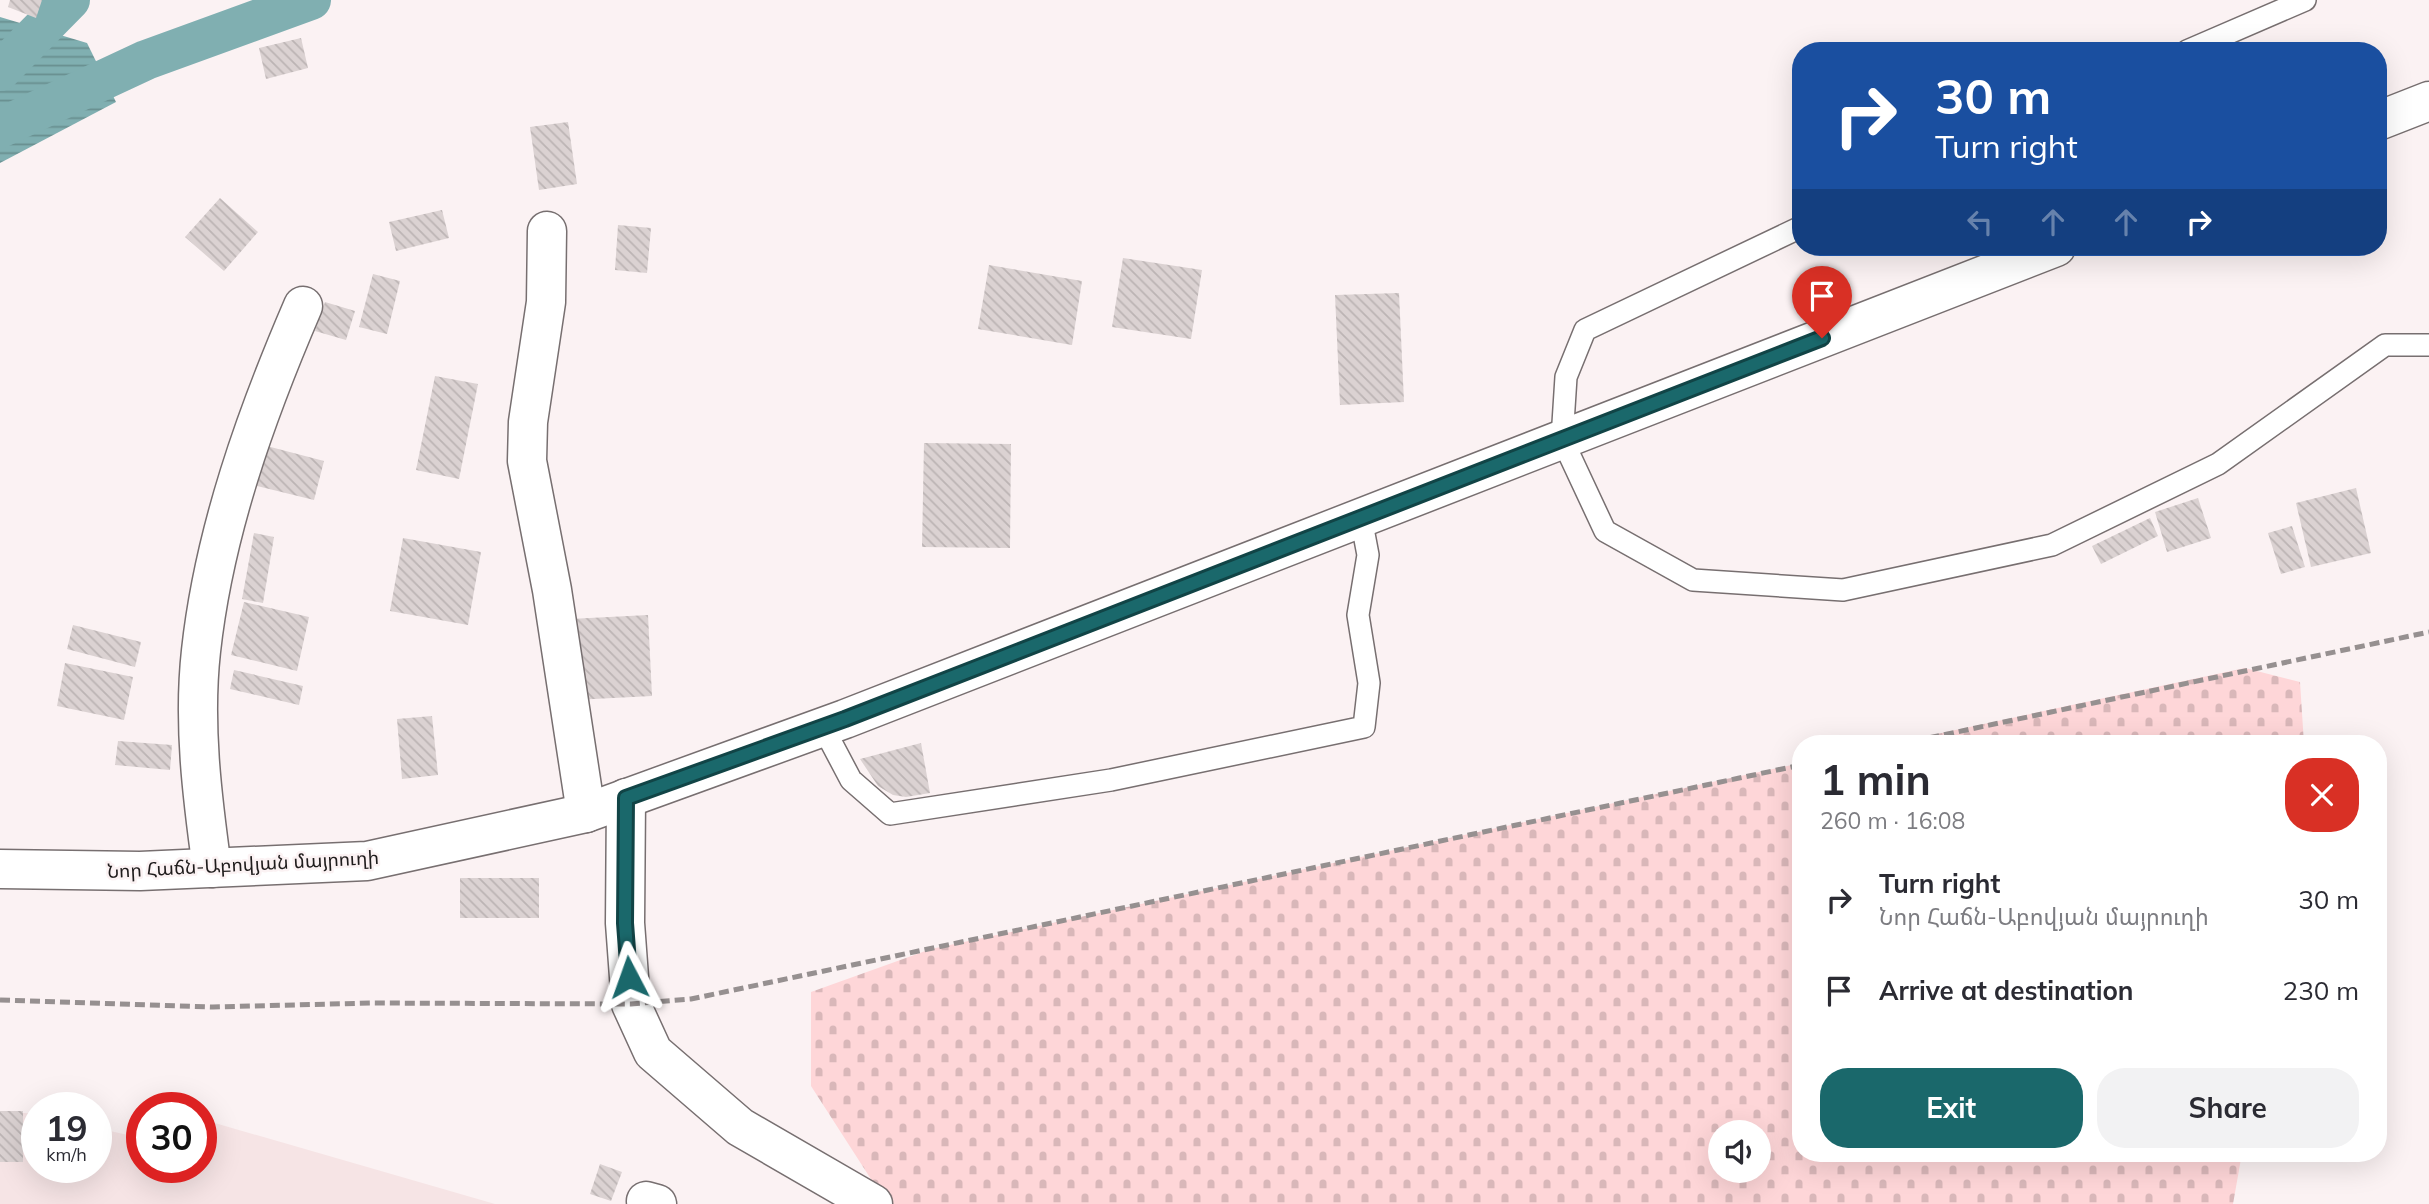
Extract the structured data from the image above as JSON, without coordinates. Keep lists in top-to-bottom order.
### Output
{
  "streets": {
    "main road": ["Նոր Հաճն-Աբովյան մայրուղի"]
  },
  "page": {
    "turn": ["30 m", "Turn right"],
    "heading": ["1 min", "260 m · 16:08"],
    "list": [
      {
        "name": "Turn right",
        "note": "Նոր Հաճն-Աբովյան մայրուղի",
        "value": "30 m"
      },
      {
        "name": "Arrive at destination",
        "value": "230 m"
      }
    ],
    "buttons": ["Exit", "Share"],
    "speed": "19 km/h",
    "limit": "30"
  }
}
